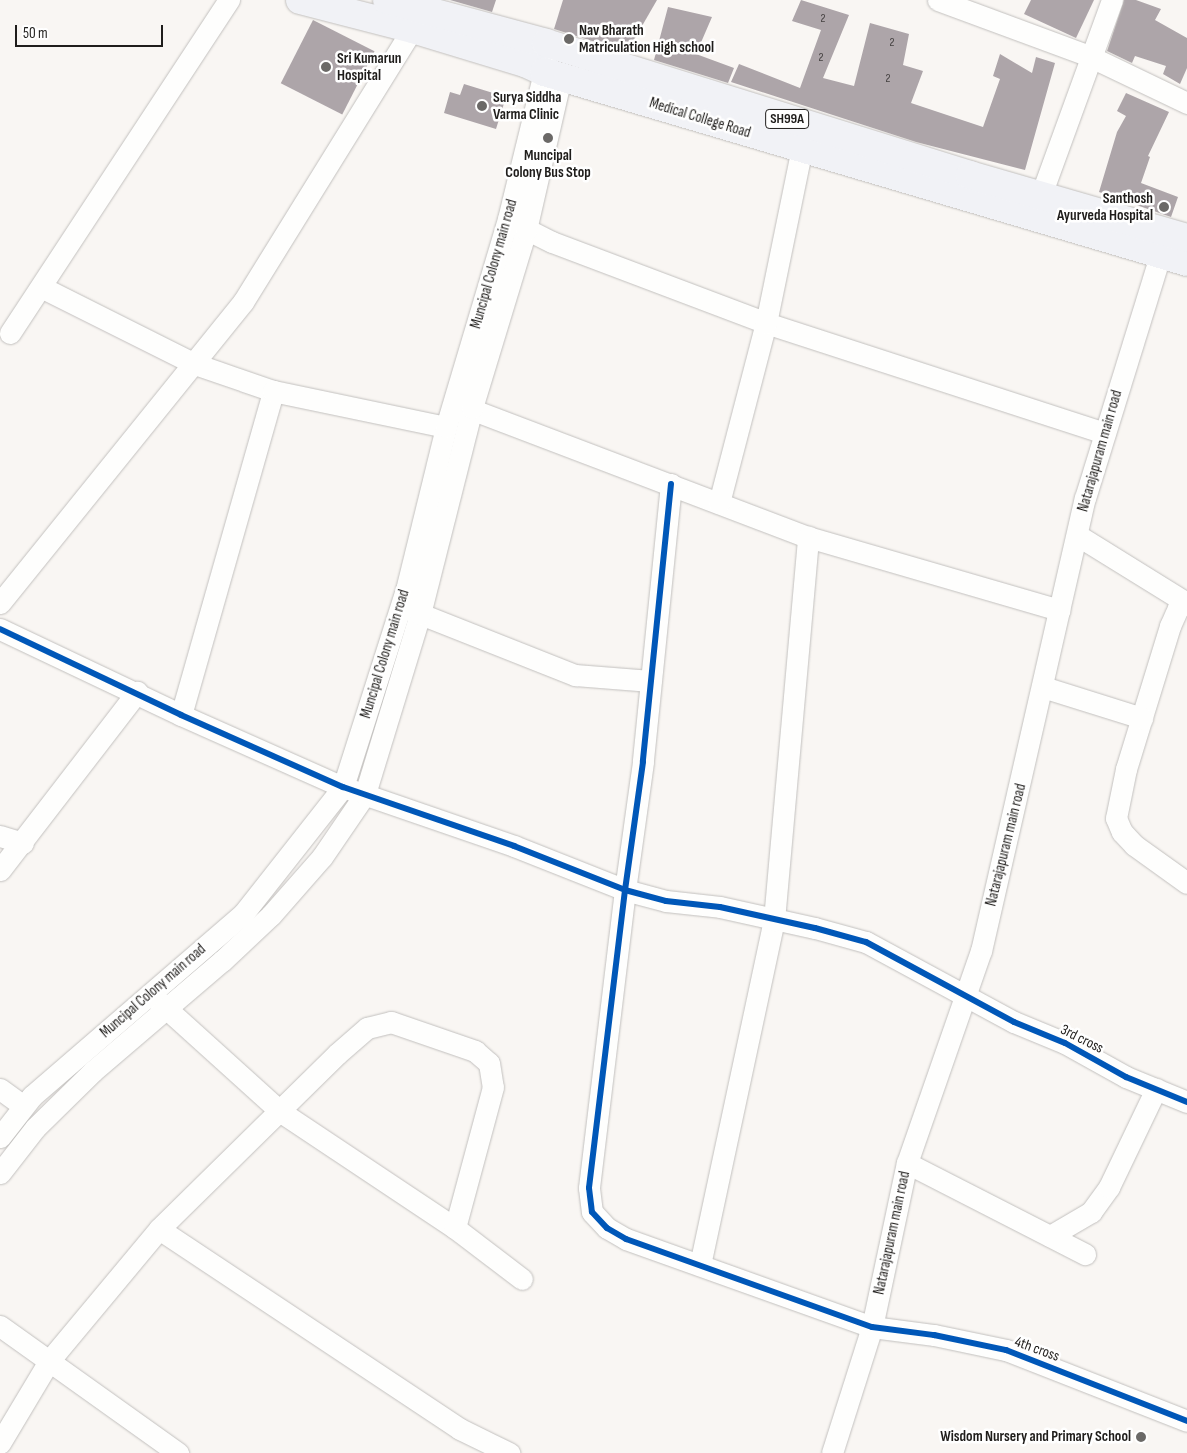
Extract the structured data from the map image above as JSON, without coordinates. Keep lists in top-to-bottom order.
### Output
{
  "streets": {
    "main road": ["Medical College Road", "SH99A"],
    "street": [
      "Muncipal Colony main road",
      "Natarajapuram main road",
      "3rd cross",
      "4th cross"
    ]
  },
  "crossings": [
    ["Medical College Road", "Muncipal Colony main road"],
    ["Medical College Road", "Natarajapuram main road"],
    ["Muncipal Colony main road", "3rd cross"],
    ["Natarajapuram main road", "3rd cross"],
    ["Natarajapuram main road", "4th cross"],
    ["3rd cross", "4th cross"]
  ],
  "places": [
    "Nav Bharath Matriculation High school",
    "Sri Kumarun Hospital",
    "Surya Siddha Varma Clinic",
    "Muncipal Colony Bus Stop",
    "Santhosh Ayurveda Hospital",
    "Wisdom Nursery and Primary School"
  ],
  "house_numbers": [
    "2",
    "2",
    "2",
    "2"
  ],
  "scale_bar": "50 m"
}
